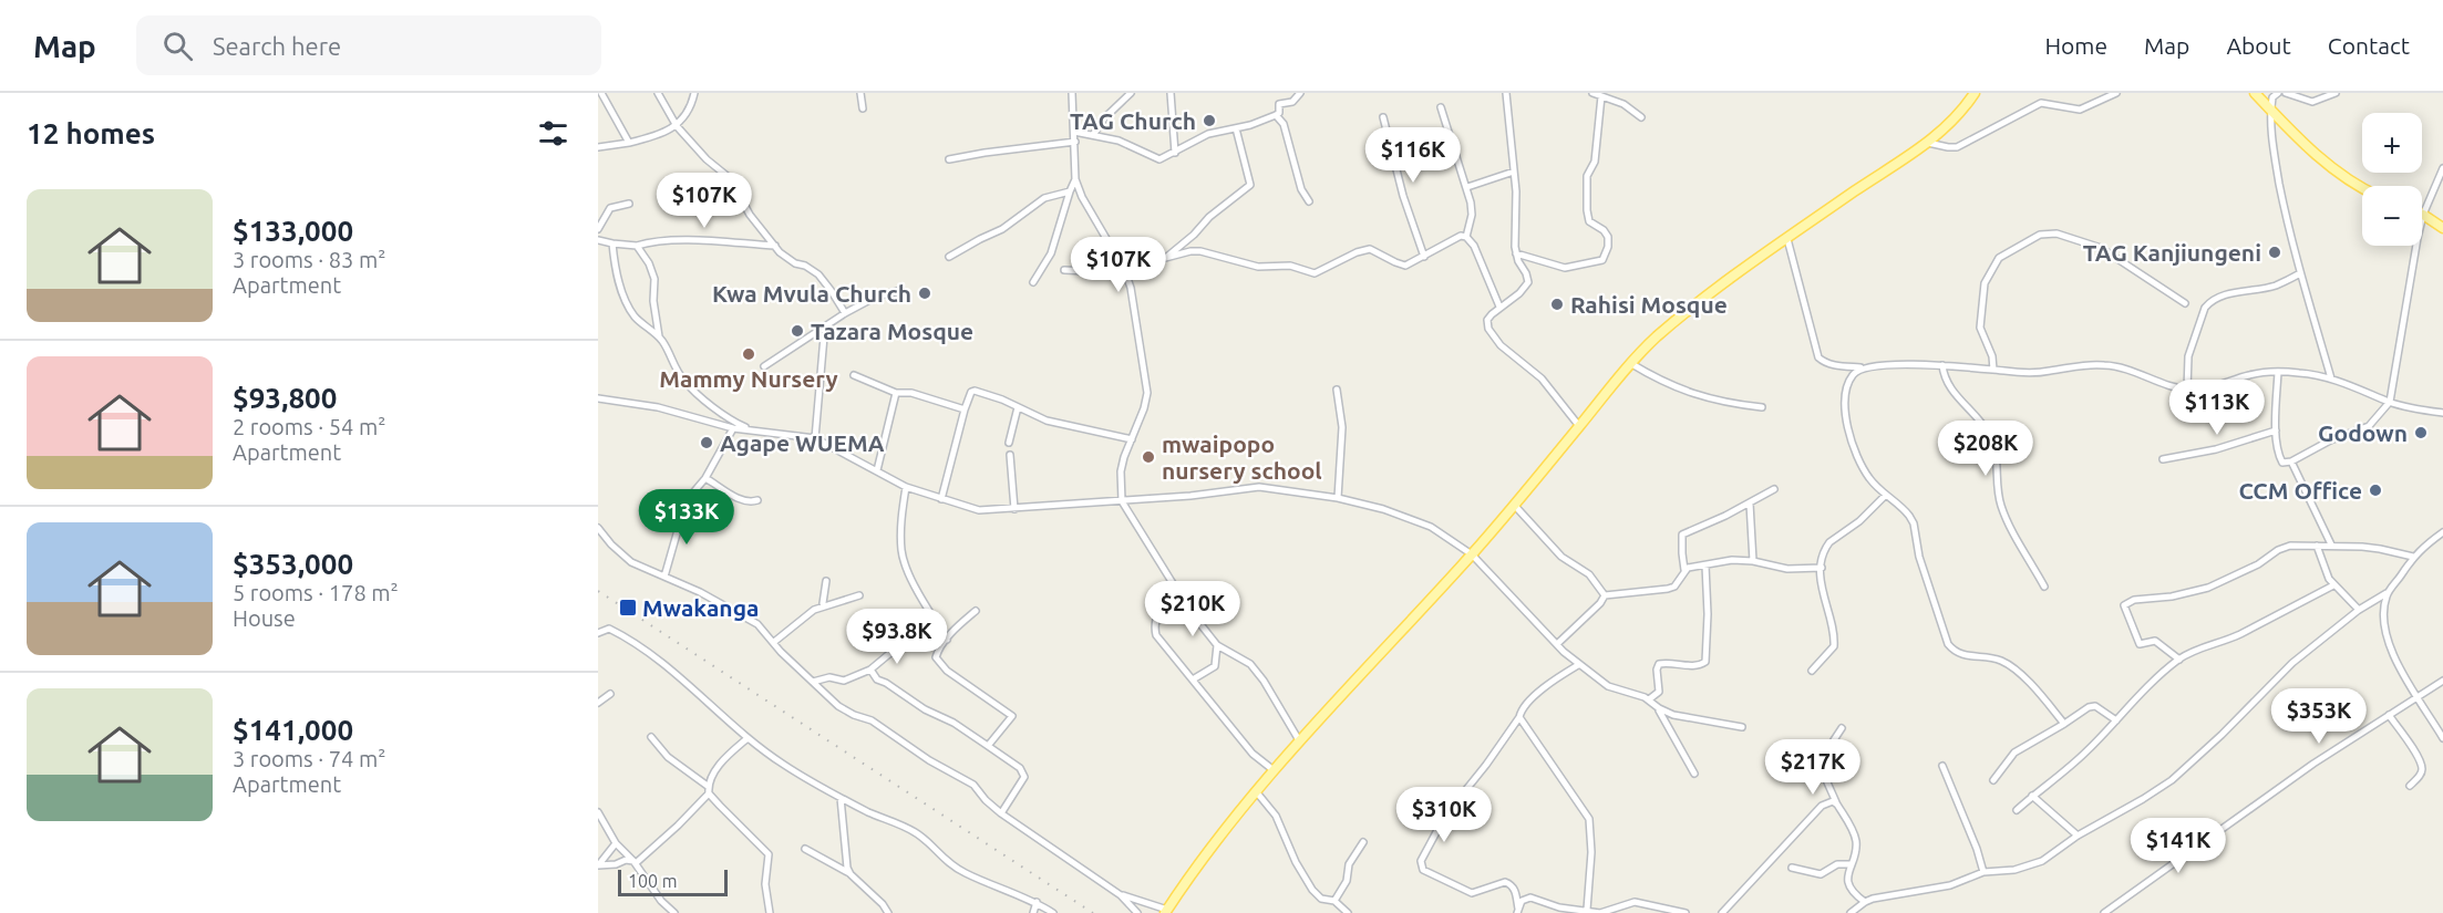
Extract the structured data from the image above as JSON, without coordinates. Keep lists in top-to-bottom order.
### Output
{
  "places": {
    "other": [
      "TAG Church",
      "TAG Kanjiungeni",
      "Kwa Mvula Church",
      "Rahisi Mosque",
      "Tazara Mosque",
      "Mammy Nursery",
      "Godown",
      "Agape WUEMA",
      "mwaipopo nursery school",
      "CCM Office"
    ],
    "transit": ["Mwakanga"]
  },
  "scale_bar": "100 m",
  "page": {
    "header": "Map",
    "search": "Search here",
    "nav": [
      "Home",
      "Map",
      "About",
      "Contact"
    ],
    "heading": "12 homes",
    "map_buttons": ["+", "−"],
    "price": [
      "$116K",
      "$107K",
      "$107K",
      "$113K",
      "$208K",
      "$133K",
      "$210K",
      "$93.8K",
      "$353K",
      "$217K",
      "$310K",
      "$141K"
    ],
    "list": [
      {
        "name": "$133,000",
        "note": "3 rooms · 83 m² · Apartment"
      },
      {
        "name": "$93,800",
        "note": "2 rooms · 54 m² · Apartment"
      },
      {
        "name": "$353,000",
        "note": "5 rooms · 178 m² · House"
      },
      {
        "name": "$141,000",
        "note": "3 rooms · 74 m² · Apartment"
      }
    ],
    "scale": "100 m"
  }
}
